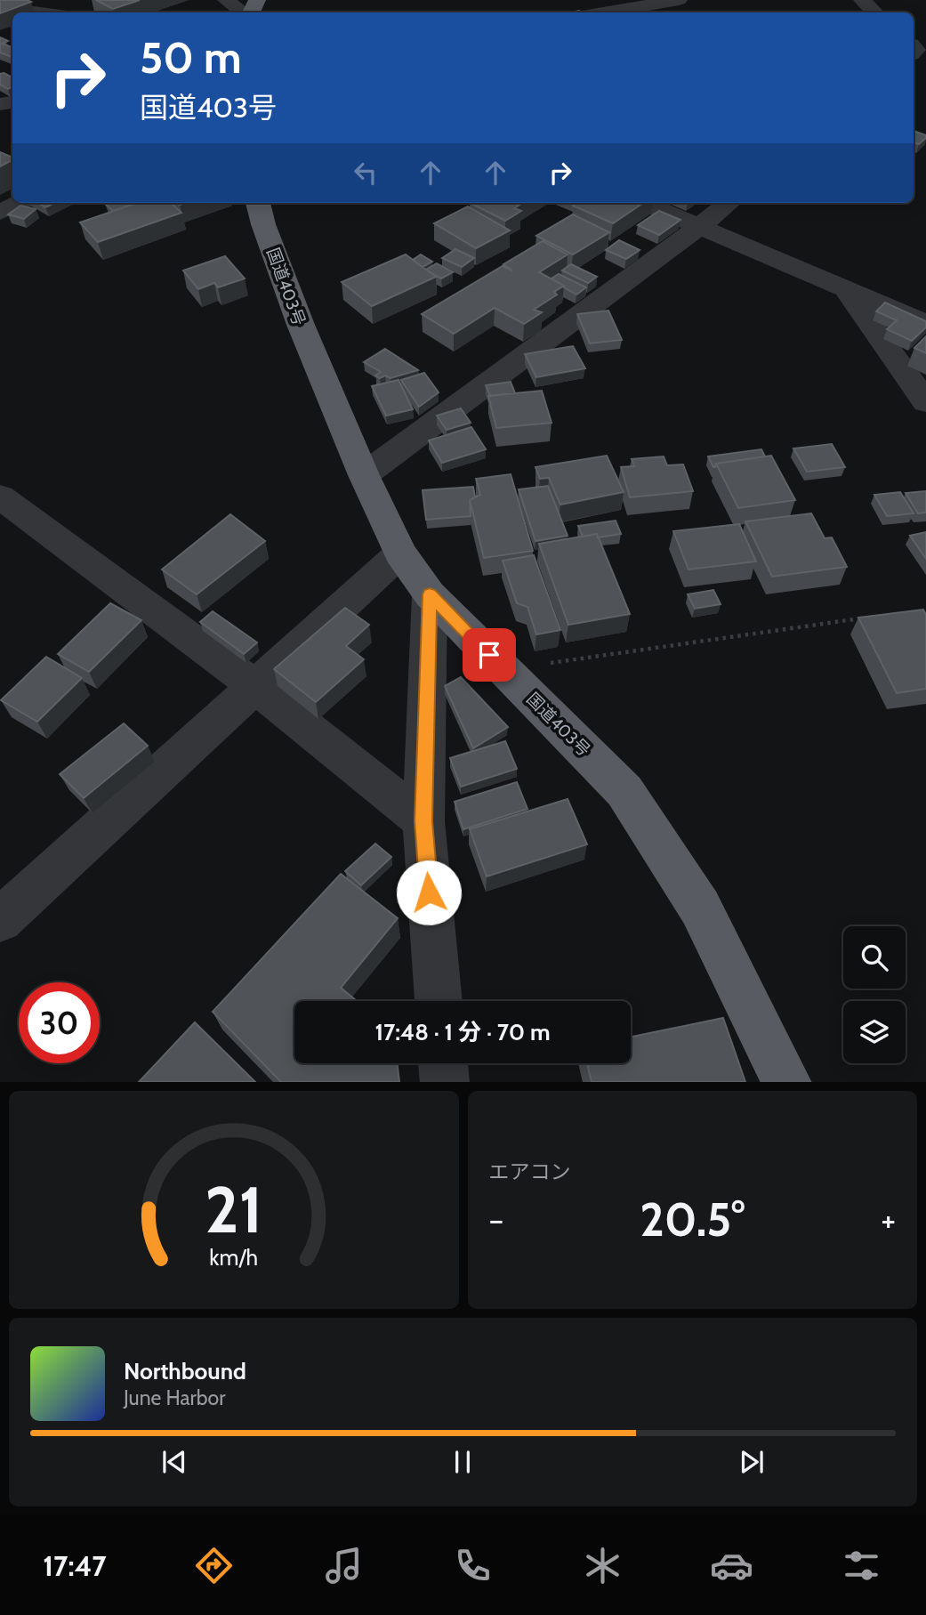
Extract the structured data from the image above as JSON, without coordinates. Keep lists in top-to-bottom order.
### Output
{
  "streets": {
    "highway": ["国道403号"]
  },
  "page": {
    "turn": ["50 m", "国道403号"],
    "limit": "30",
    "trip": "17:48 · 1 分 · 70 m",
    "tile": "エアコン",
    "heat": ["−", "20.5°", "+"],
    "song": ["Northbound", "June Harbor"],
    "tabs": "17:47",
    "gauge": ["21", "km/h"]
  }
}
